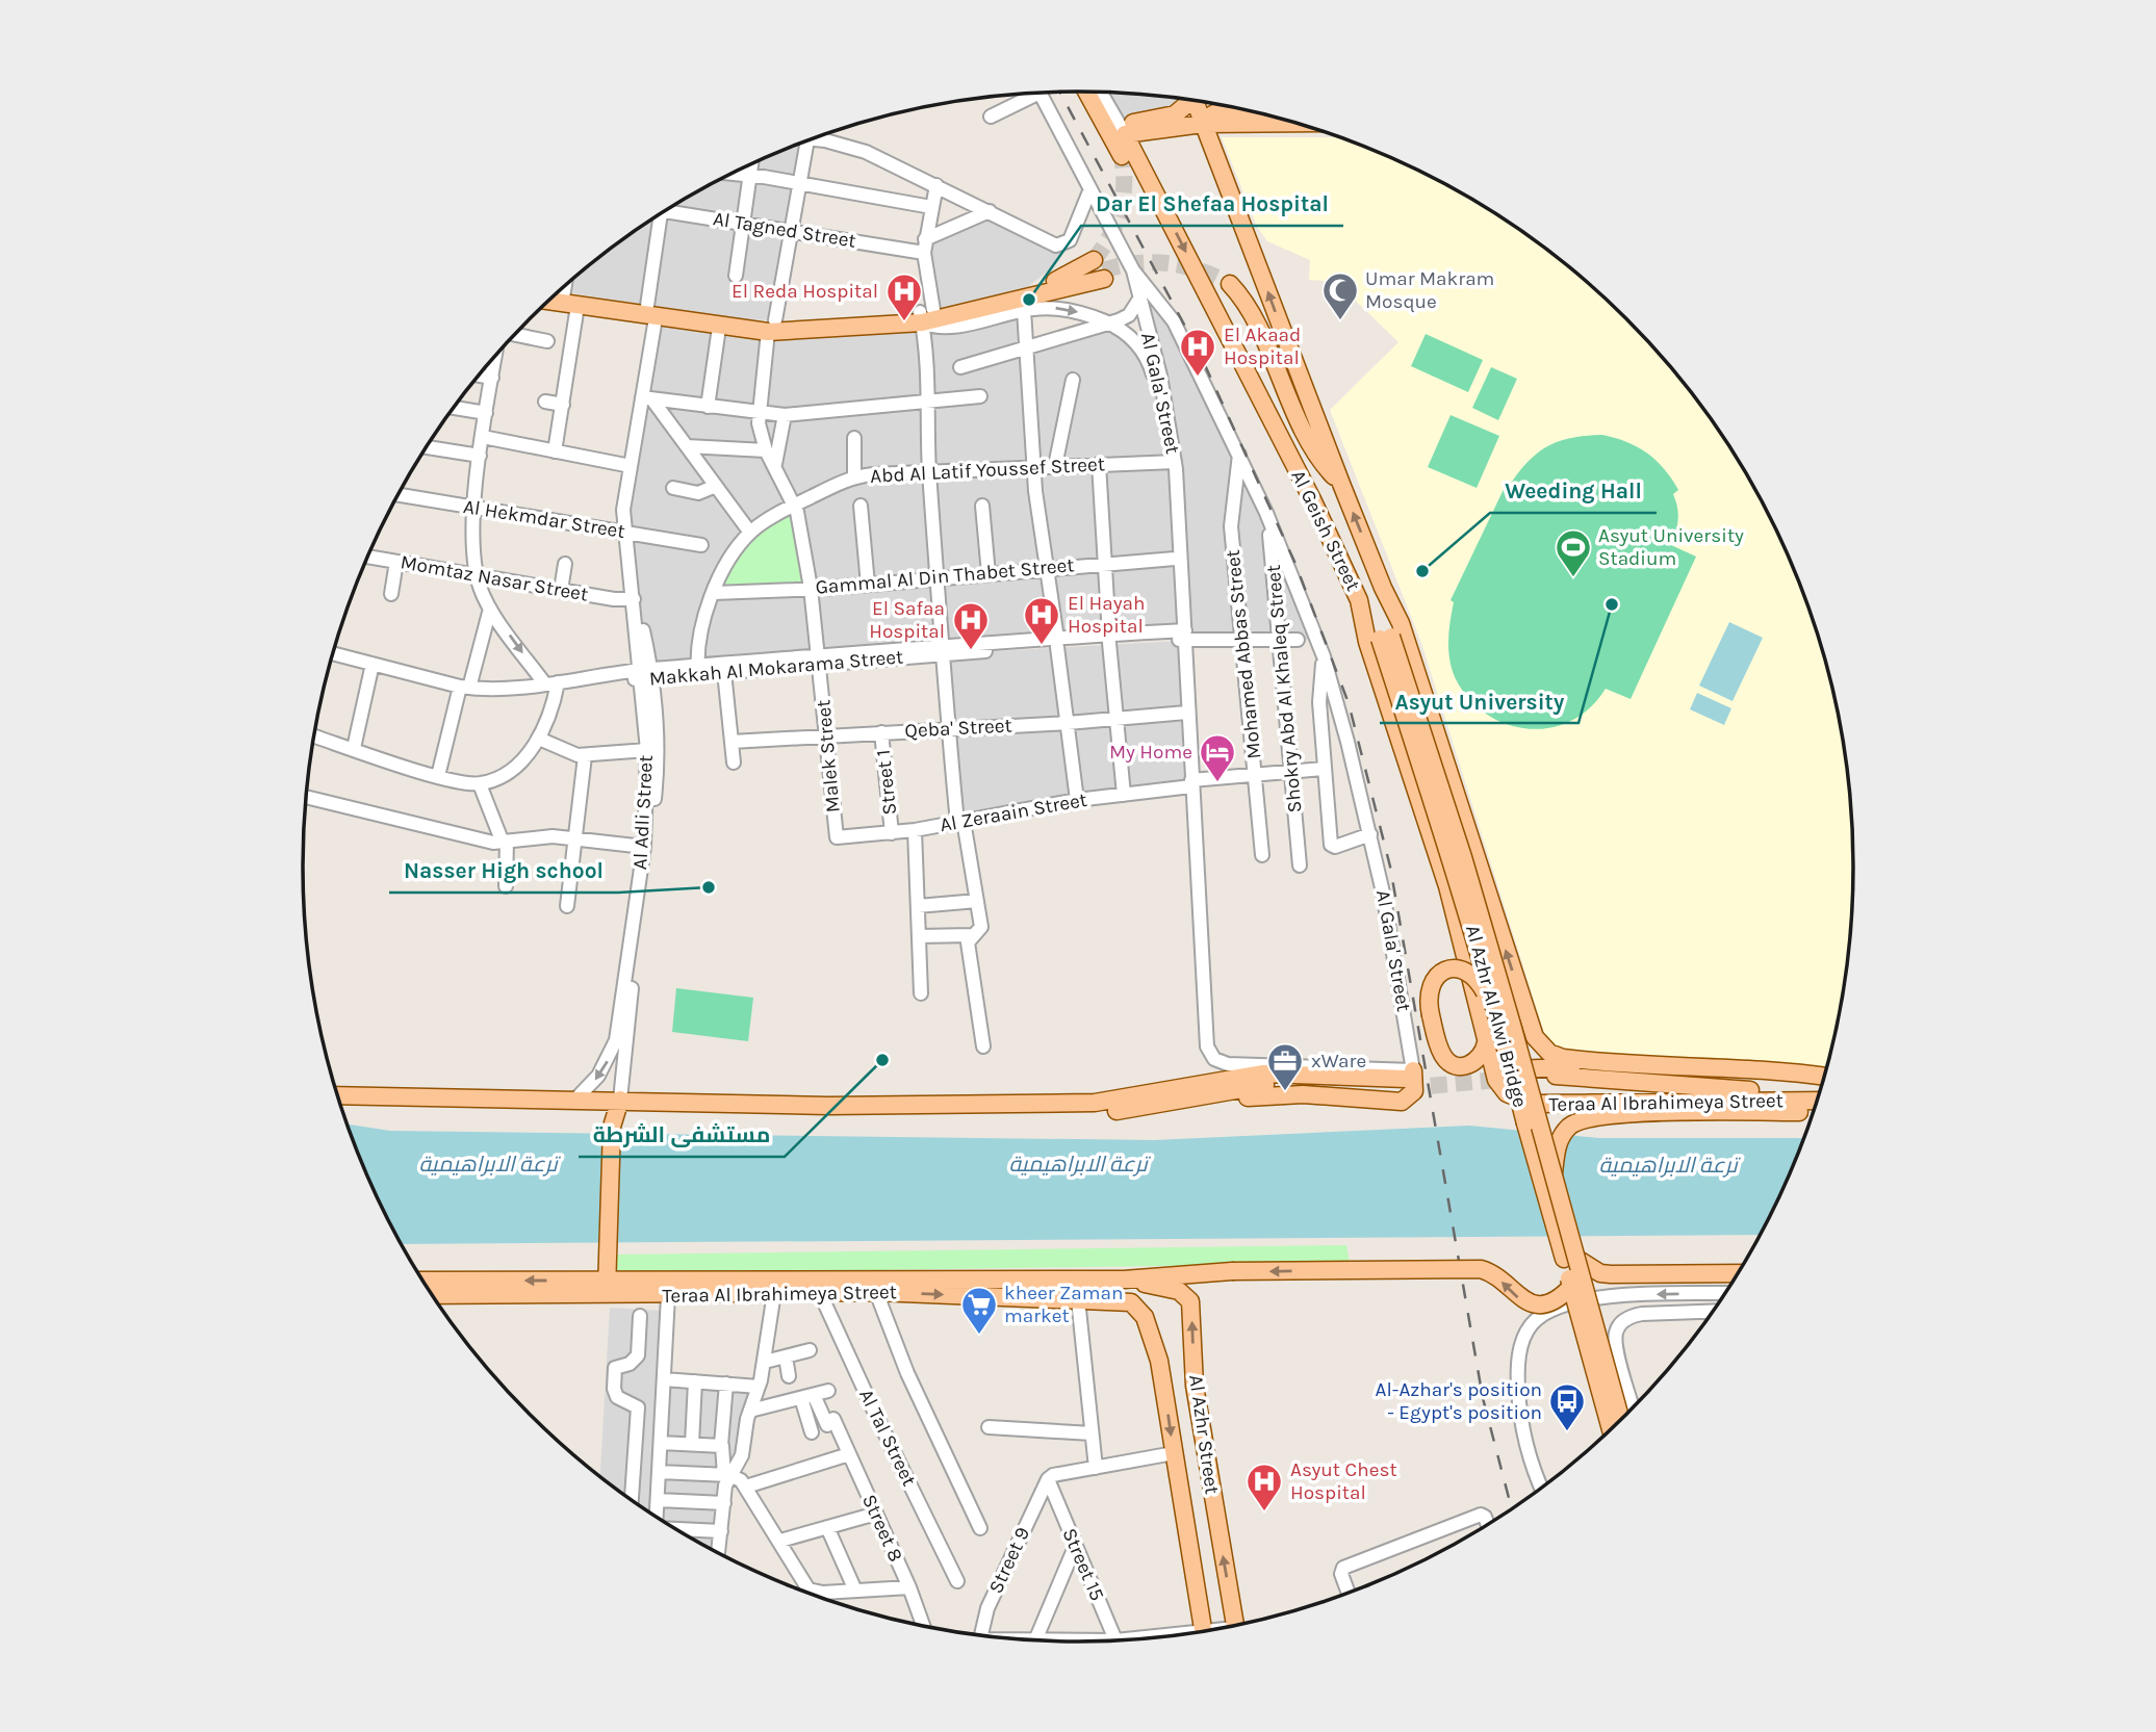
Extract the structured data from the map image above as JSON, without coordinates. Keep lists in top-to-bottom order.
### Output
{
  "streets": {
    "main road": [
      "Al Geish Street",
      "Al Azhr Al Alwi Bridge",
      "Teraa Al Ibrahimeya Street",
      "Al Azhr Street"
    ],
    "street": [
      "Al Tagned Street",
      "Al Gala' Street",
      "Abd Al Latif Youssef Street",
      "Al Hekmdar Street",
      "Gammal Al Din Thabet Street",
      "Momtaz Nasar Street",
      "Mohamed Abbas Street",
      "Makkah Al Mokarama Street",
      "Shokry Abd Al Khaleq Street",
      "Qeba' Street",
      "Malek Street",
      "Street 1",
      "Al Adli Street",
      "Al Zeraain Street",
      "Al Tal Street",
      "Street 8",
      "Street 9",
      "Street 15"
    ]
  },
  "crossings": [
    ["Al Tagned Street", "Malek Street"],
    ["Al Gala' Street", "Abd Al Latif Youssef Street"],
    ["Al Gala' Street", "Gammal Al Din Thabet Street"],
    ["Al Gala' Street", "Mohamed Abbas Street"],
    ["Al Gala' Street", "Makkah Al Mokarama Street"],
    ["Al Gala' Street", "Shokry Abd Al Khaleq Street"],
    ["Al Gala' Street", "Qeba' Street"],
    ["Al Gala' Street", "Al Zeraain Street"],
    ["Abd Al Latif Youssef Street", "Gammal Al Din Thabet Street"],
    ["Abd Al Latif Youssef Street", "Makkah Al Mokarama Street"],
    ["Abd Al Latif Youssef Street", "Malek Street"],
    ["Al Hekmdar Street", "Al Adli Street"],
    ["Al Geish Street", "Al Azhr Al Alwi Bridge"],
    ["Al Geish Street", "Teraa Al Ibrahimeya Street"],
    ["Gammal Al Din Thabet Street", "Malek Street"],
    ["Momtaz Nasar Street", "Al Adli Street"],
    ["Mohamed Abbas Street", "Makkah Al Mokarama Street"],
    ["Mohamed Abbas Street", "Al Zeraain Street"],
    ["Makkah Al Mokarama Street", "Shokry Abd Al Khaleq Street"],
    ["Makkah Al Mokarama Street", "Malek Street"],
    ["Makkah Al Mokarama Street", "Al Adli Street"],
    ["Shokry Abd Al Khaleq Street", "Al Zeraain Street"],
    ["Qeba' Street", "Malek Street"],
    ["Qeba' Street", "Street 1"],
    ["Malek Street", "Al Zeraain Street"],
    ["Street 1", "Al Zeraain Street"],
    ["Teraa Al Ibrahimeya Street", "Al Azhr Street"],
    ["Teraa Al Ibrahimeya Street", "Al Tal Street"],
    ["Street 9", "Street 15"]
  ],
  "water": ["ترعة الابراهيمية"],
  "places": {
    "other": [
      "Dar El Shefaa Hospital",
      "Weeding Hall",
      "Asyut University",
      "Nasser High school",
      "مستشفى الشرطة"
    ],
    "mosque": ["Umar Makram Mosque"],
    "hospital": [
      "El Reda Hospital",
      "El Akaad Hospital",
      "El Hayah Hospital",
      "El Safaa Hospital",
      "Asyut Chest Hospital"
    ],
    "sports": ["Asyut University Stadium"],
    "hotel": ["My Home"],
    "office": ["xWare"],
    "supermarket": ["kheer Zaman market"],
    "bus stop": ["Al-Azhar's position - Egypt's position"]
  }
}
